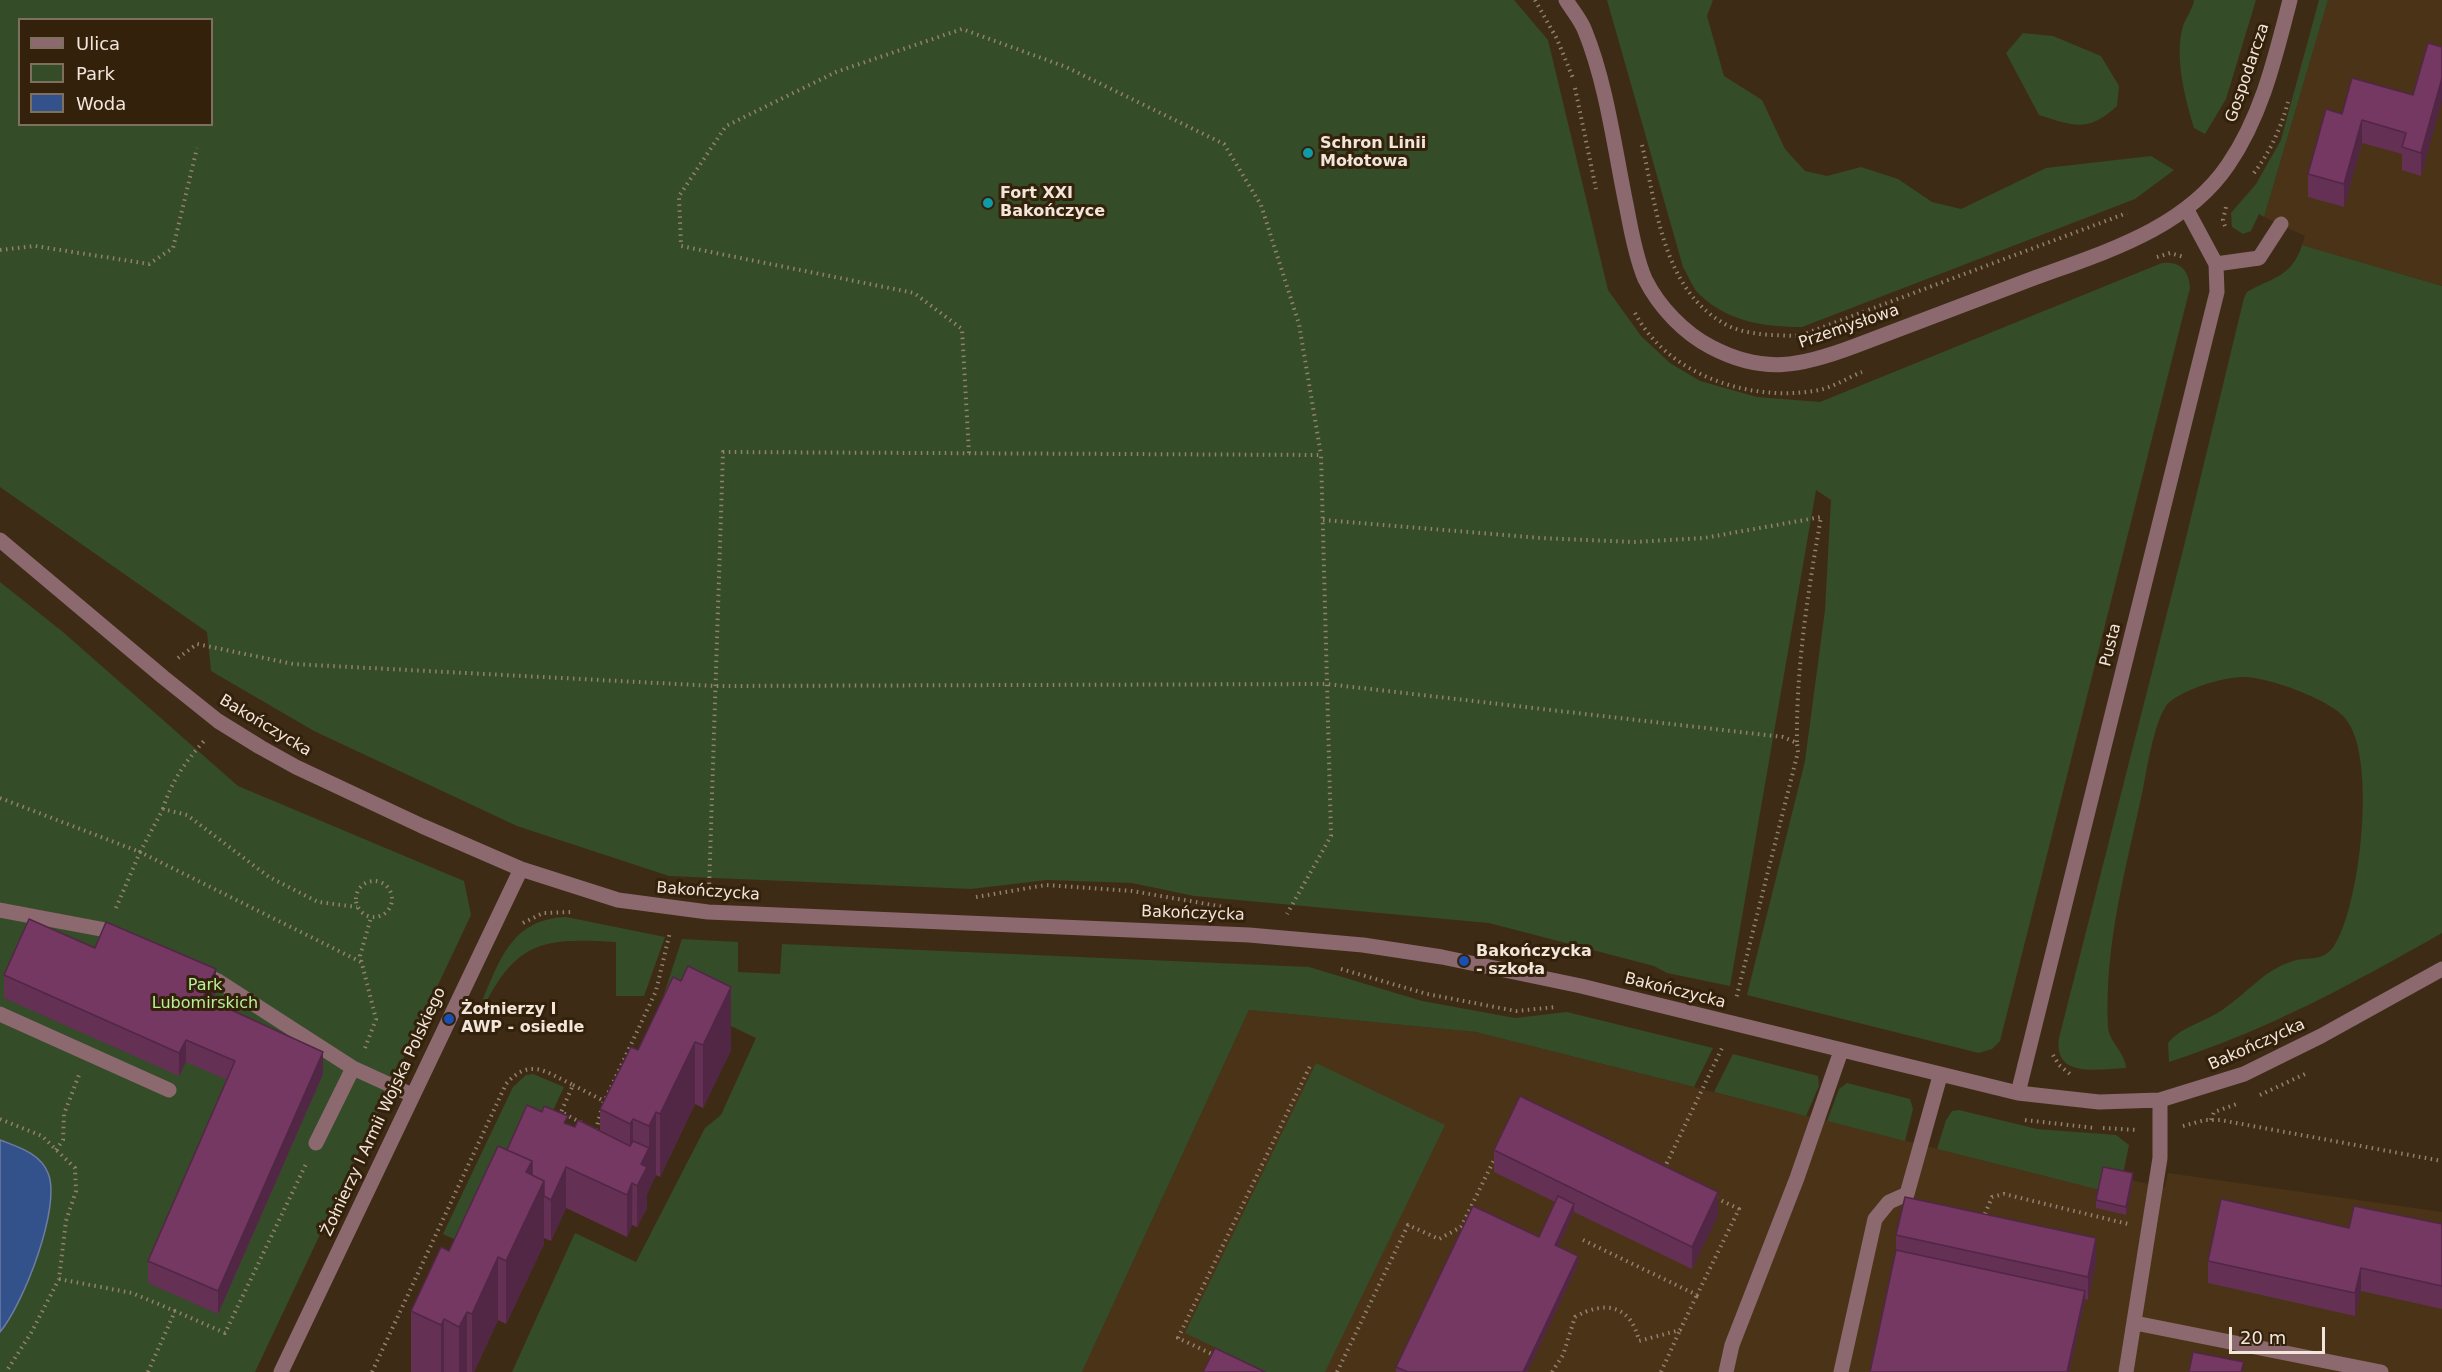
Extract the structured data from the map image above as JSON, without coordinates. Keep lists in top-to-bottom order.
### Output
{
  "streets": {
    "street": [
      "Gospodarcza",
      "Przemysłowa",
      "Pusta",
      "Bakończycka",
      "Żołnierzy I Armii Wojska Polskiego"
    ]
  },
  "crossings": [
    ["Gospodarcza", "Przemysłowa"],
    ["Gospodarcza", "Pusta"],
    ["Przemysłowa", "Pusta"],
    ["Pusta", "Bakończycka"],
    ["Bakończycka", "Żołnierzy I Armii Wojska Polskiego"]
  ],
  "parks": ["Park Lubomirskich"],
  "places": [
    "Schron Linii Mołotowa",
    "Fort XXI Bakończyce",
    "Bakończycka - szkoła",
    "Żołnierzy I AWP - osiedle"
  ],
  "legend": ["Ulica", "Park", "Woda"],
  "scale_bar": "20 m"
}
